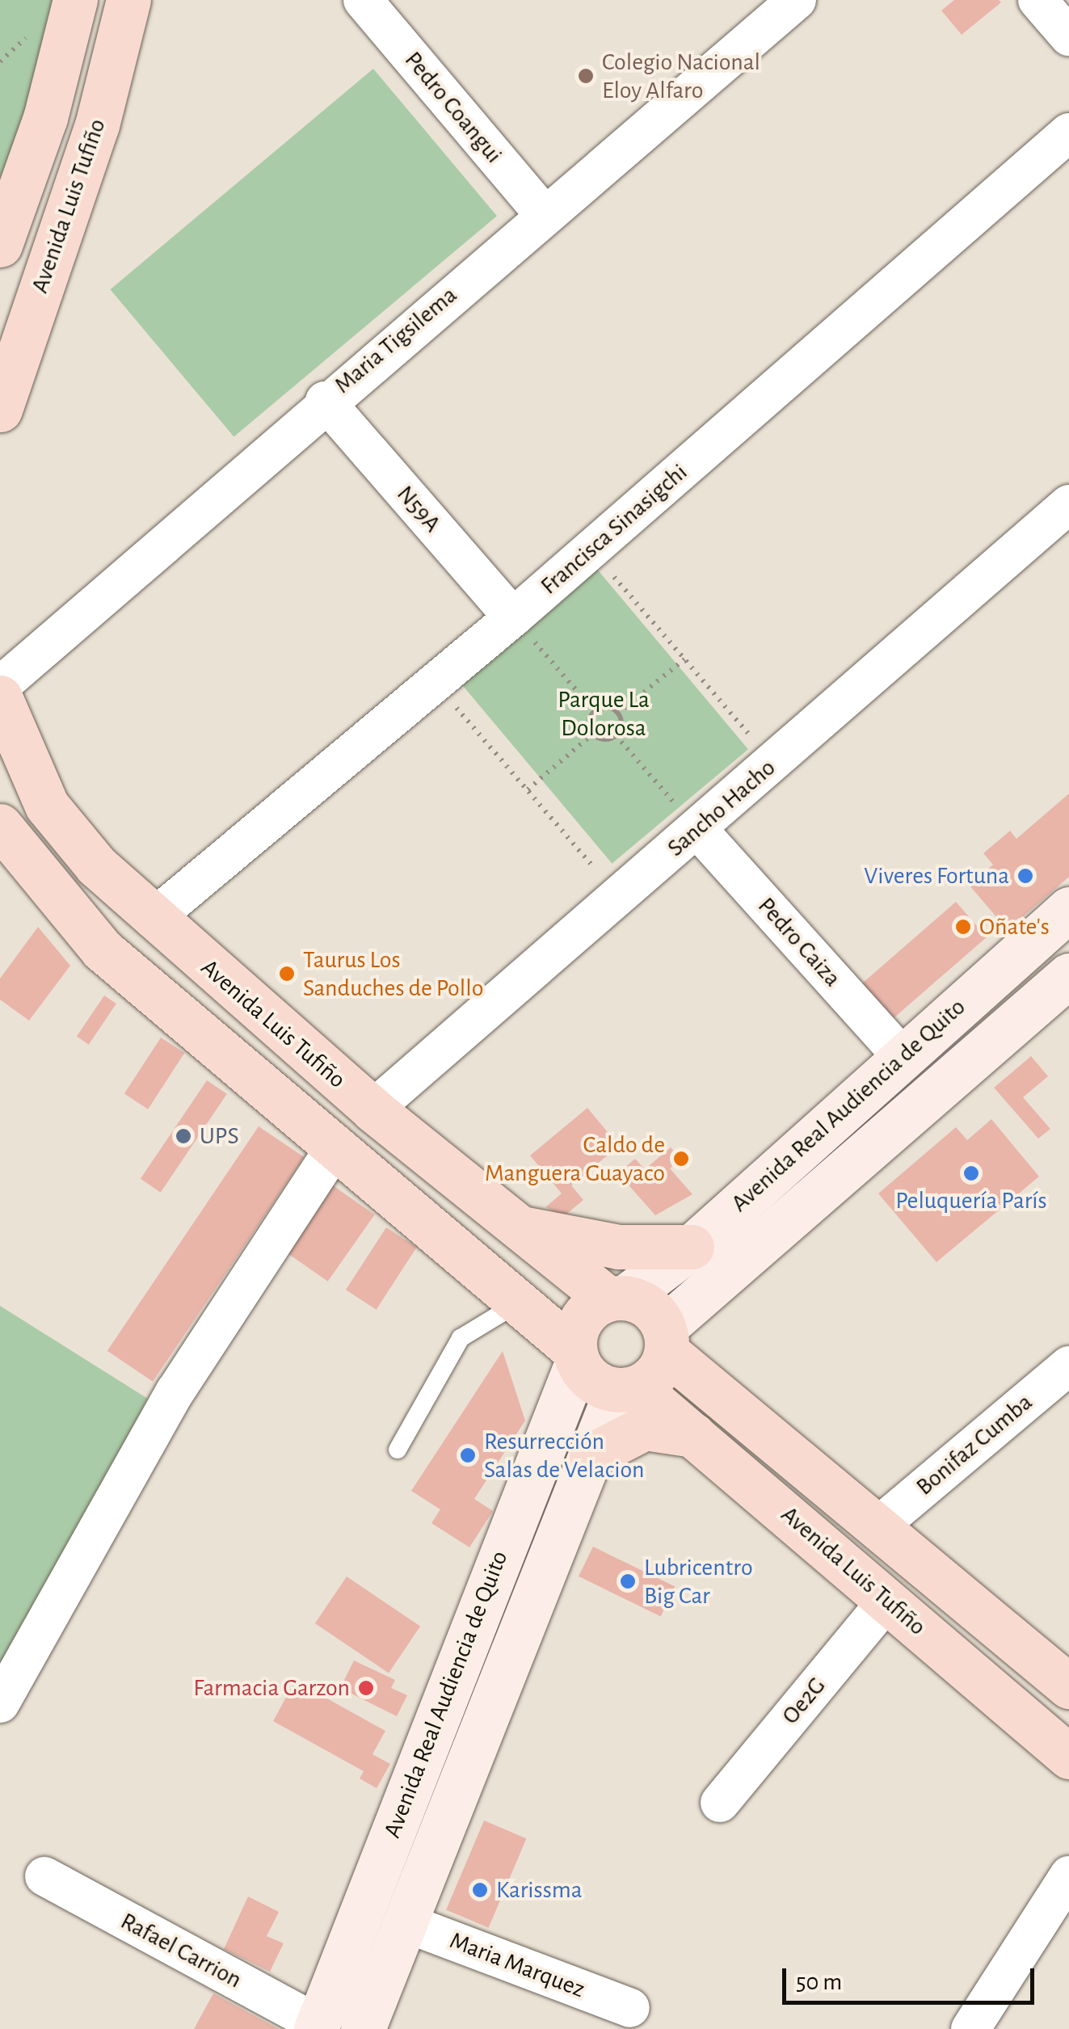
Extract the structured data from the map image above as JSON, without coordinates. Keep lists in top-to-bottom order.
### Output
{
  "streets": {
    "main road": ["Avenida Luis Tufiño", "Avenida Real Audiencia de Quito"],
    "street": [
      "Pedro Coangui",
      "Maria Tigsilema",
      "N59A",
      "Francisca Sinasigchi",
      "Sancho Hacho",
      "Pedro Caiza",
      "Bonifaz Cumba",
      "Oe2G",
      "Rafael Carrion",
      "Maria Marquez"
    ]
  },
  "crossings": [
    ["Pedro Coangui", "Maria Tigsilema"],
    ["Avenida Luis Tufiño", "Francisca Sinasigchi"],
    ["Avenida Luis Tufiño", "Sancho Hacho"],
    ["Avenida Luis Tufiño", "Avenida Real Audiencia de Quito"],
    ["Avenida Luis Tufiño", "Bonifaz Cumba"],
    ["Avenida Luis Tufiño", "Oe2G"],
    ["Maria Tigsilema", "N59A"],
    ["N59A", "Francisca Sinasigchi"],
    ["Sancho Hacho", "Pedro Caiza"],
    ["Pedro Caiza", "Avenida Real Audiencia de Quito"],
    ["Avenida Real Audiencia de Quito", "Rafael Carrion"],
    ["Avenida Real Audiencia de Quito", "Maria Marquez"]
  ],
  "parks": ["Parque La Dolorosa"],
  "places": [
    "Colegio Nacional Eloy Alfaro",
    "Viveres Fortuna",
    "Oñate's",
    "Taurus Los Sanduches de Pollo",
    "UPS",
    "Caldo de Manguera Guayaco",
    "Peluquería París",
    "Resurrección Salas de Velacion",
    "Lubricentro Big Car",
    "Farmacia Garzon",
    "Karissma"
  ],
  "scale_bar": "50 m"
}
